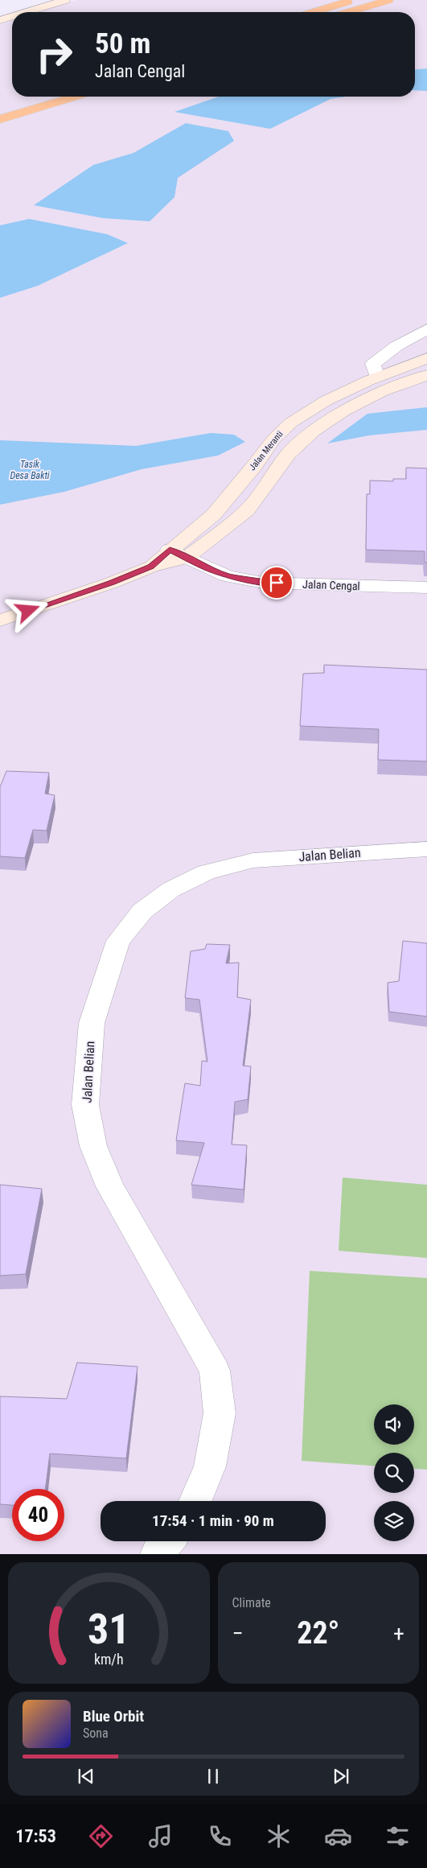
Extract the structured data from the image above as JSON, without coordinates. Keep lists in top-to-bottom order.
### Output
{
  "streets": {
    "street": ["Jalan Meranti", "Jalan Cengal", "Jalan Belian"]
  },
  "crossings": [
    ["Jalan Meranti", "Jalan Cengal"]
  ],
  "water": ["Tasik Desa Bakti"],
  "page": {
    "turn": ["50 m", "Jalan Cengal"],
    "limit": "40",
    "trip": "17:54 · 1 min · 90 m",
    "tile": "Climate",
    "heat": ["−", "22°", "+"],
    "song": ["Blue Orbit", "Sona"],
    "tabs": "17:53",
    "gauge": ["31", "km/h"]
  }
}
